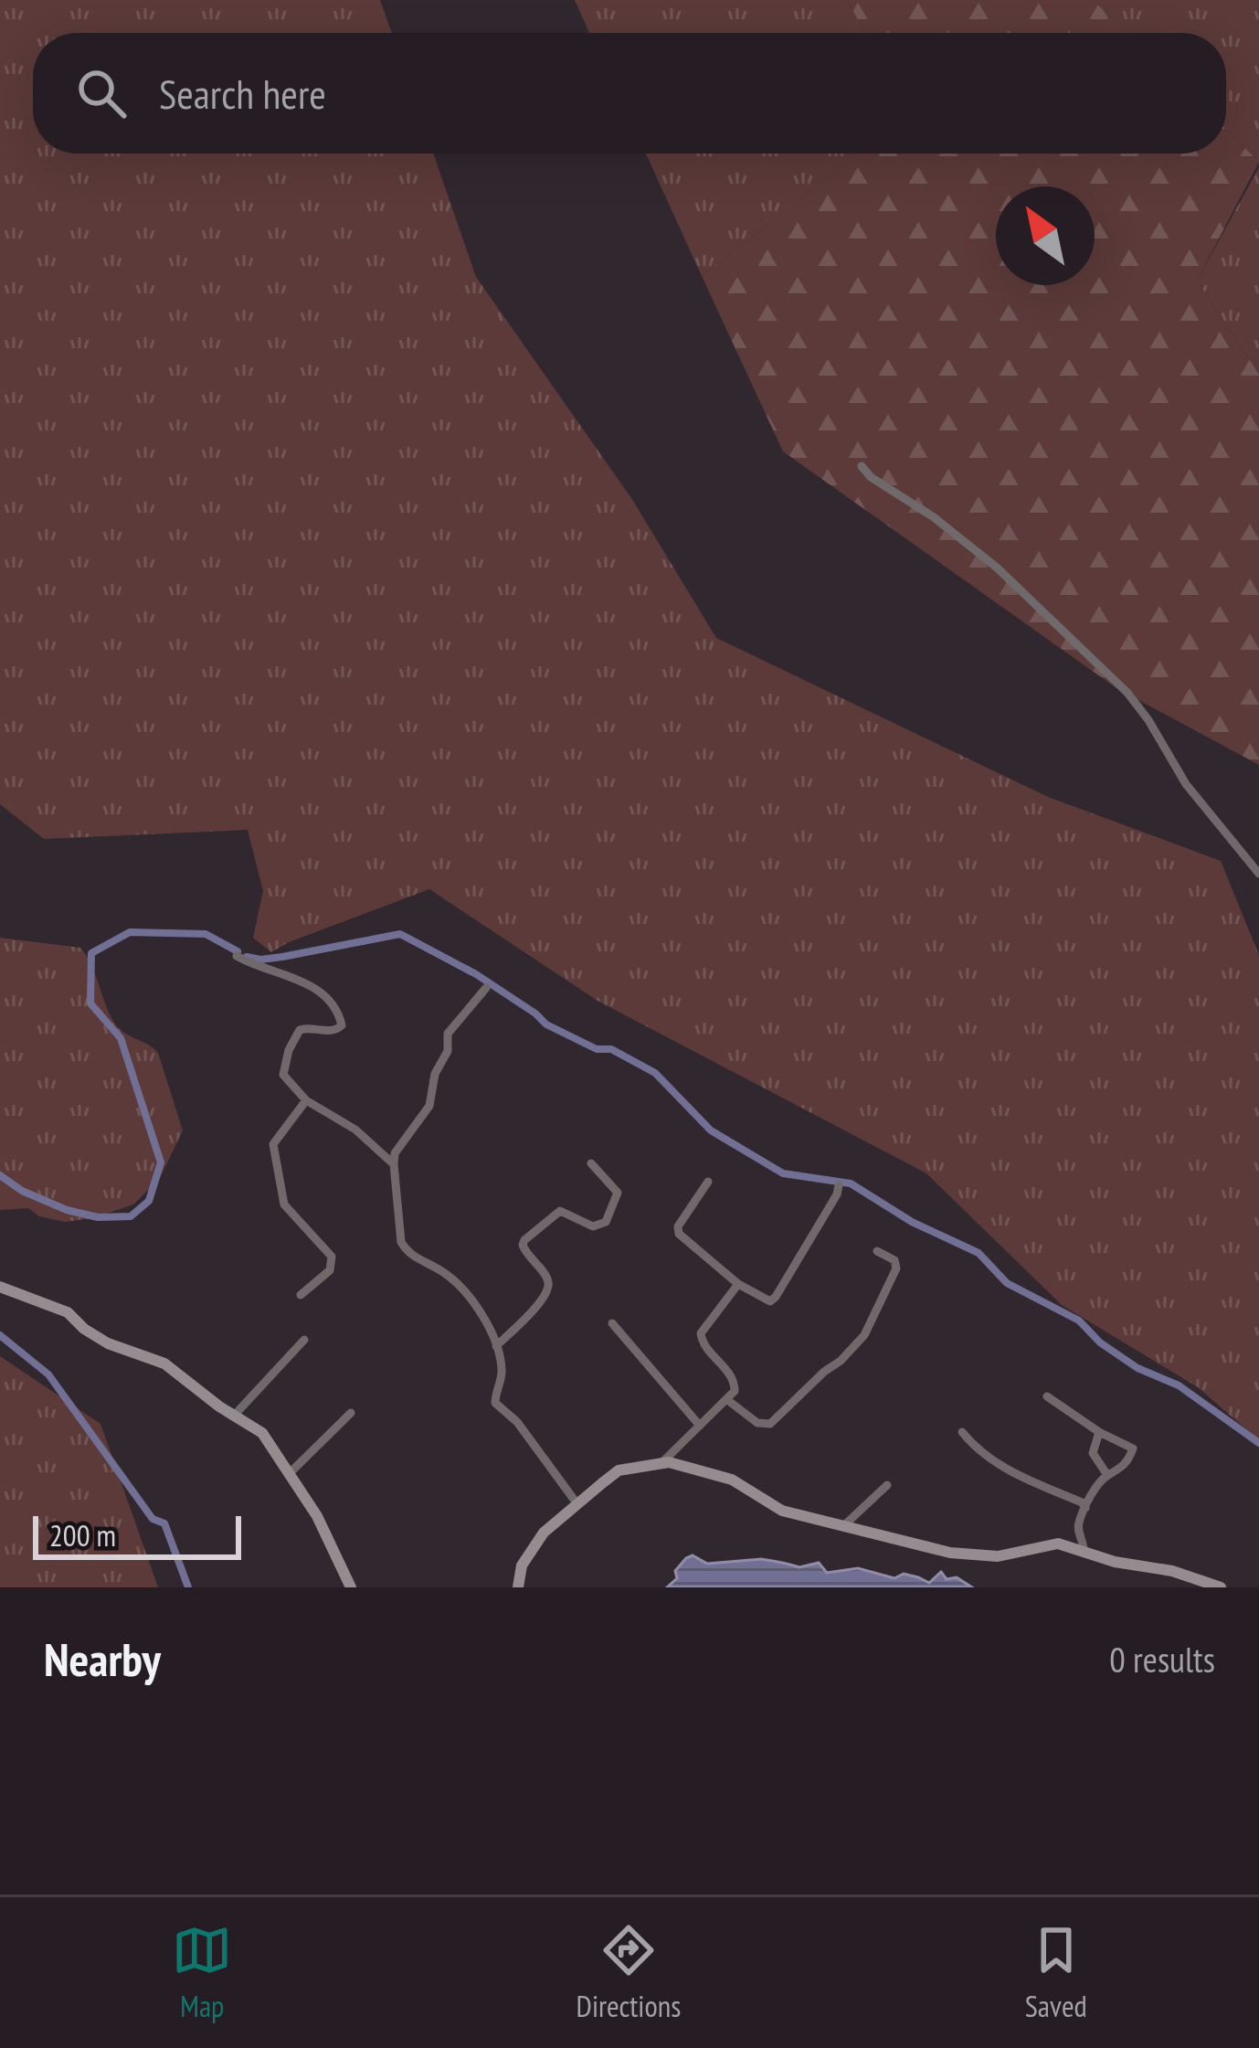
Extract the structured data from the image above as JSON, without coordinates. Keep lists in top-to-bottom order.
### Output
{
  "scale_bar": "200 m",
  "north": "top left",
  "page": {
    "search": "Search here",
    "scale": "200 m",
    "heading": ["Nearby", "0 results"],
    "nav": ["Map", "Directions", "Saved"]
  }
}
